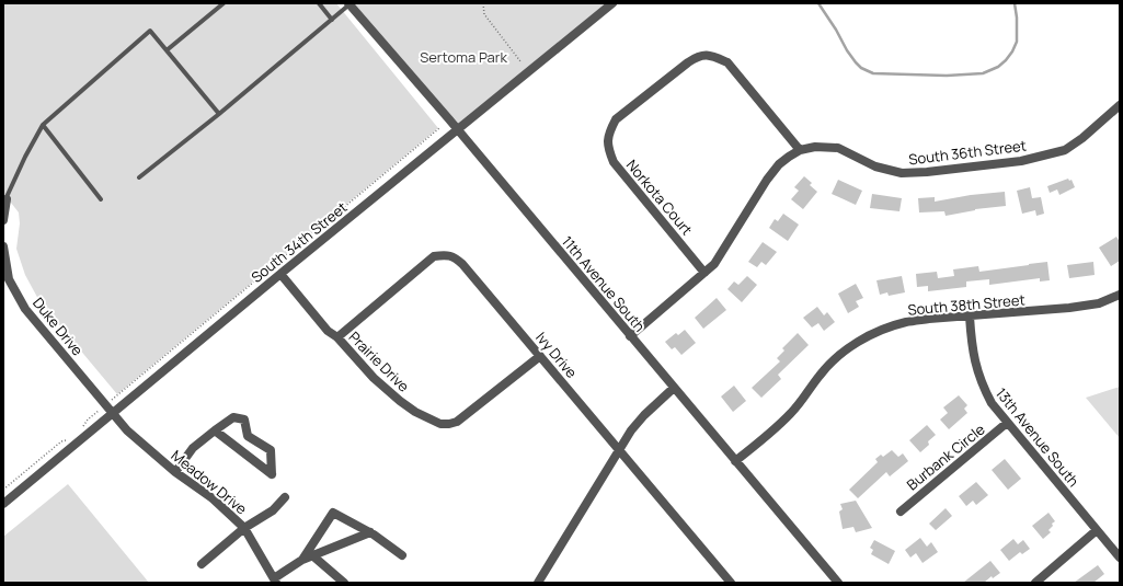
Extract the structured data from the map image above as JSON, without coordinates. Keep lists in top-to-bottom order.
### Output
{
  "streets": {
    "street": [
      "South 36th Street",
      "Norkota Court",
      "South 34th Street",
      "11th Avenue South",
      "South 38th Street",
      "Duke Drive",
      "Ivy Drive",
      "Prairie Drive",
      "13th Avenue South",
      "Burbank Circle",
      "Meadow Drive"
    ]
  },
  "crossings": [
    ["South 36th Street", "Norkota Court"],
    ["South 36th Street", "11th Avenue South"],
    ["South 34th Street", "11th Avenue South"],
    ["South 34th Street", "Duke Drive"],
    ["South 34th Street", "Prairie Drive"],
    ["South 34th Street", "Meadow Drive"],
    ["11th Avenue South", "South 38th Street"],
    ["South 38th Street", "13th Avenue South"],
    ["Duke Drive", "Meadow Drive"],
    ["Ivy Drive", "Prairie Drive"],
    ["13th Avenue South", "Burbank Circle"]
  ],
  "parks": ["Sertoma Park"]
}
